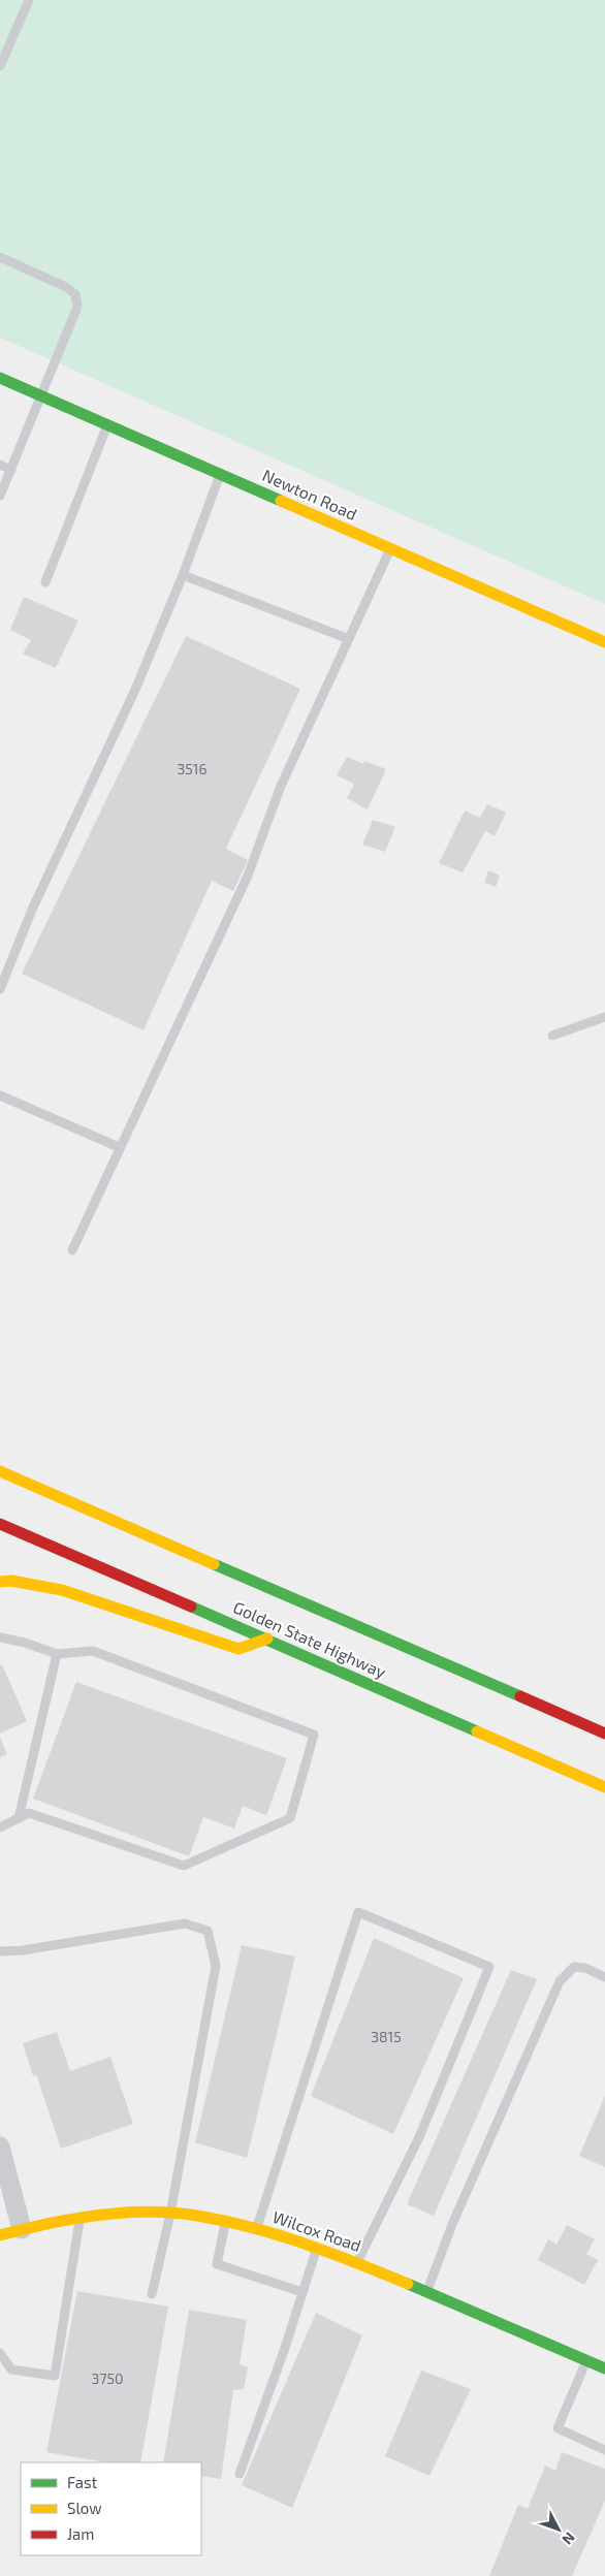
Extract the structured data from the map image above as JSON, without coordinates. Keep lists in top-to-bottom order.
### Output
{
  "streets": {
    "main road": ["Newton Road", "Golden State Highway", "Wilcox Road"]
  },
  "house_numbers": ["3516", "3815", "3750"],
  "legend": ["Fast", "Slow", "Jam"],
  "north": "bottom right"
}
